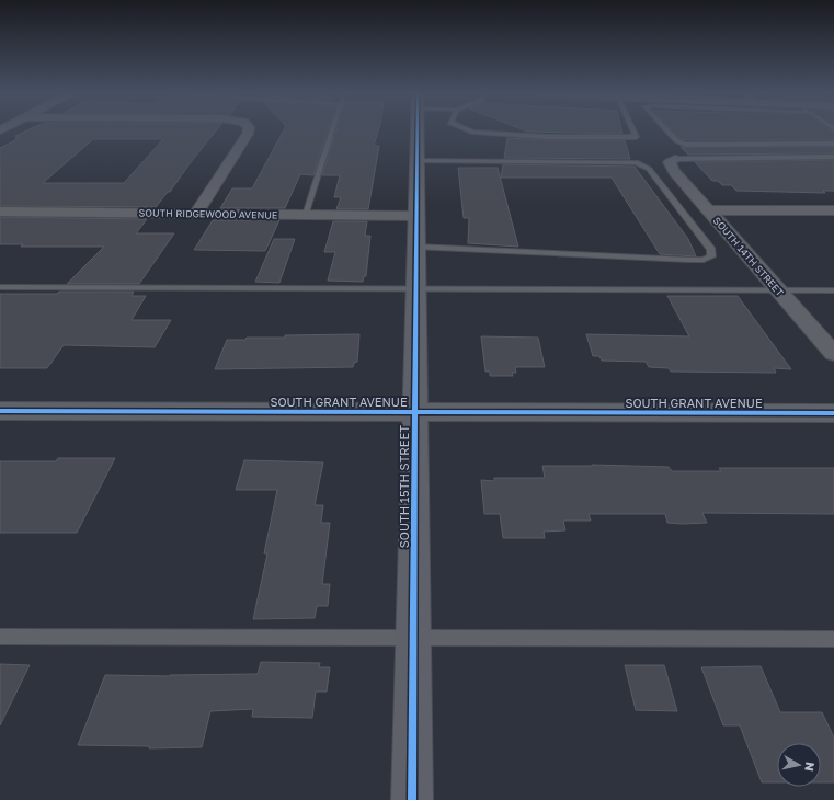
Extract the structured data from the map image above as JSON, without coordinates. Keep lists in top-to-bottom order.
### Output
{
  "streets": {
    "street": [
      "SOUTH RIDGEWOOD AVENUE",
      "SOUTH 14TH STREET",
      "SOUTH GRANT AVENUE",
      "SOUTH 15TH STREET"
    ]
  },
  "crossings": [
    ["SOUTH RIDGEWOOD AVENUE", "SOUTH 15TH STREET"],
    ["SOUTH GRANT AVENUE", "SOUTH 15TH STREET"]
  ],
  "north": "right"
}
